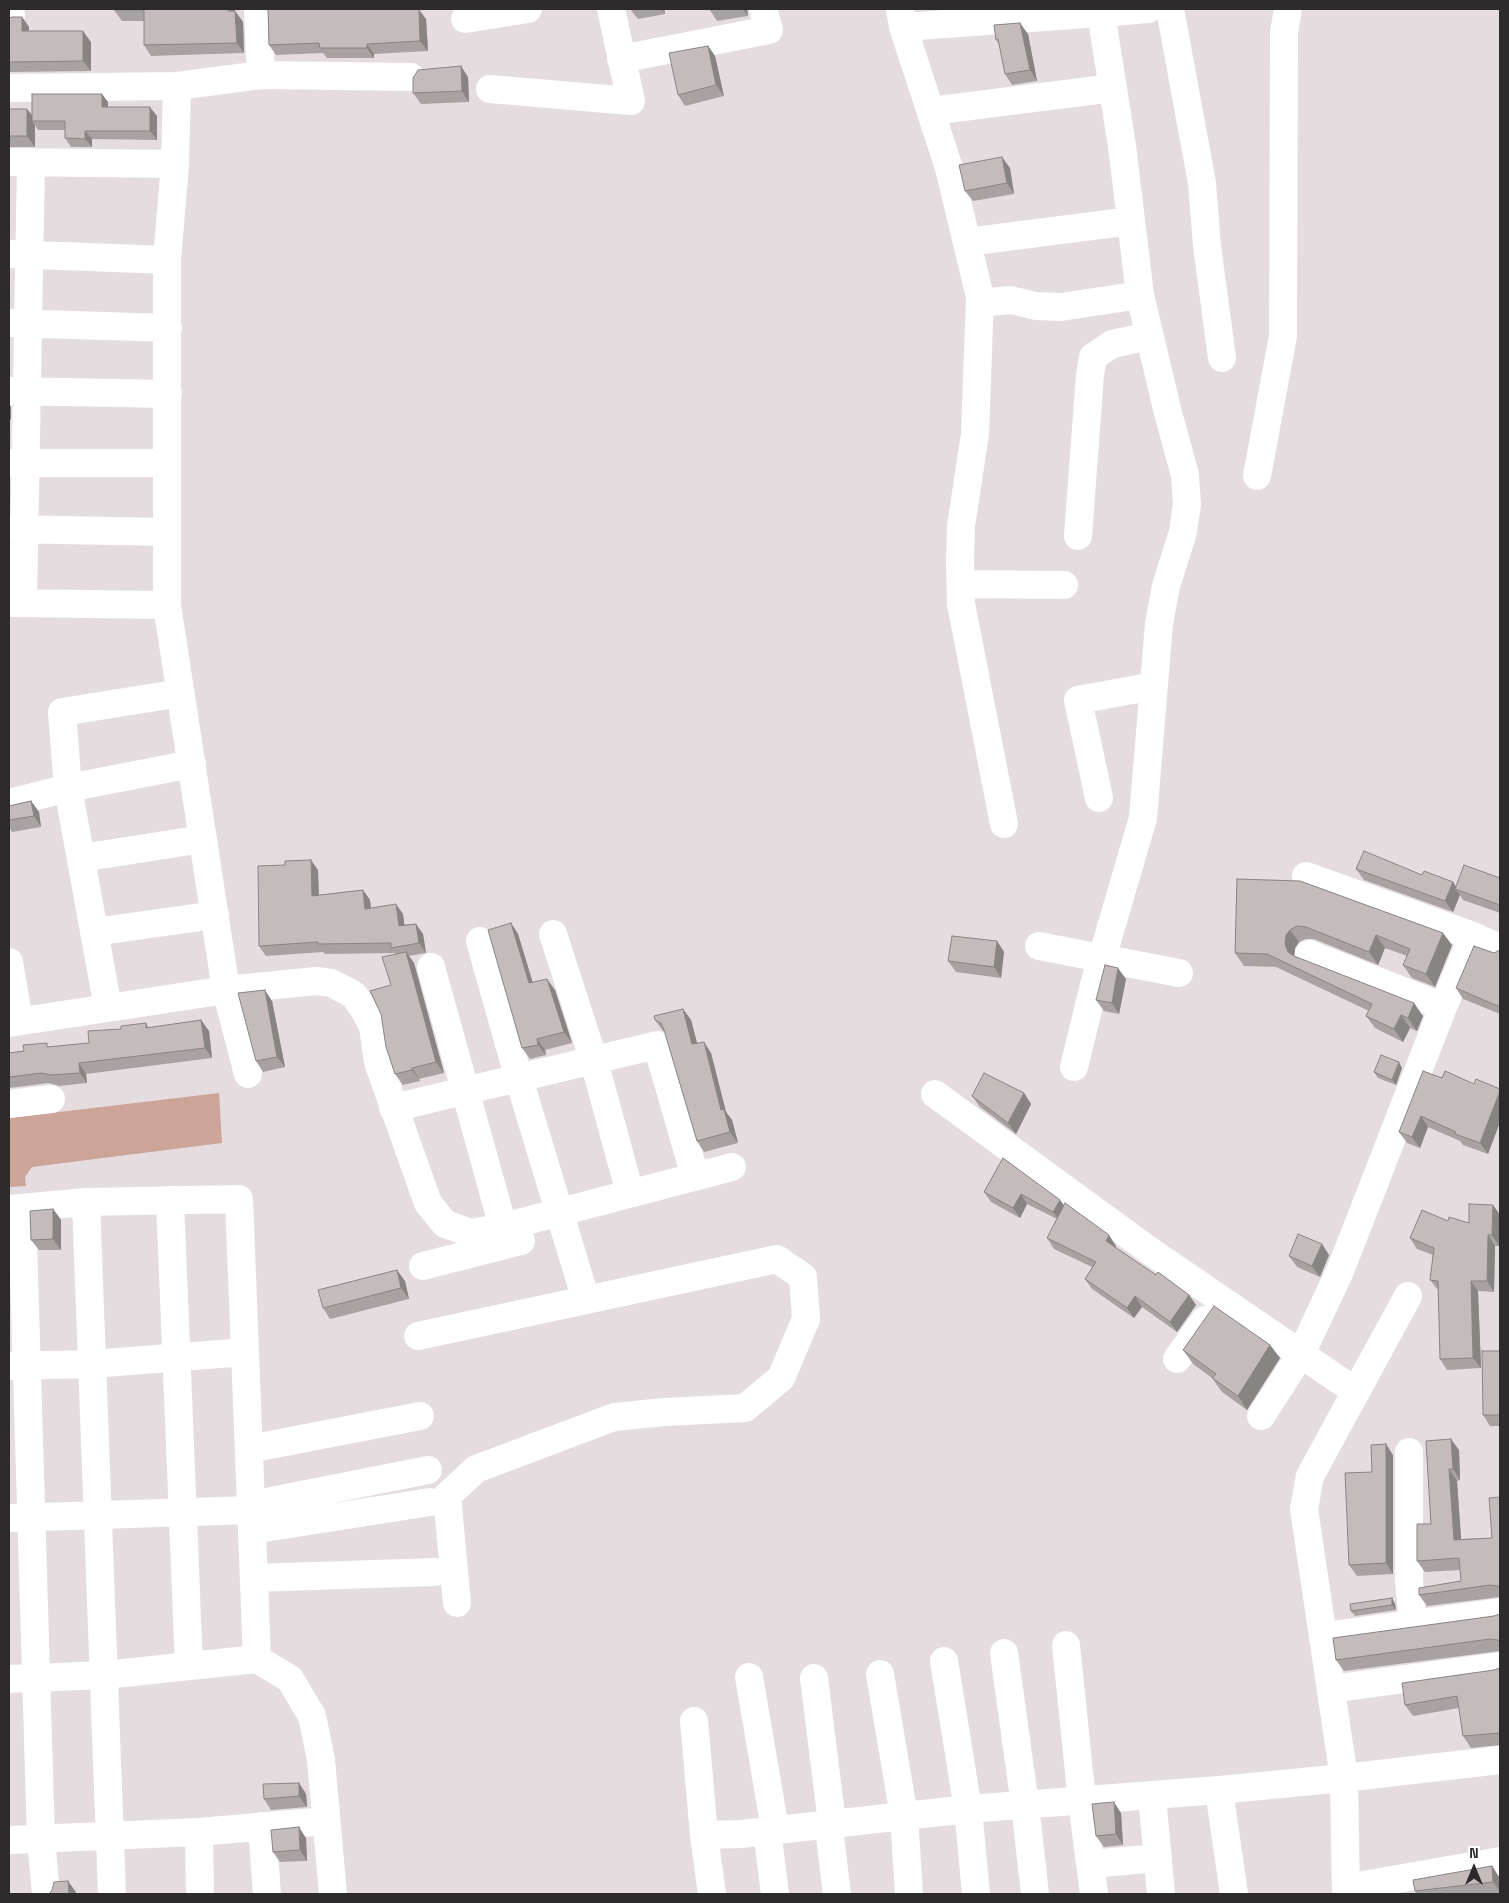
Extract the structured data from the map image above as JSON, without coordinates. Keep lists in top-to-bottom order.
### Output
{
  "north": "top"
}
